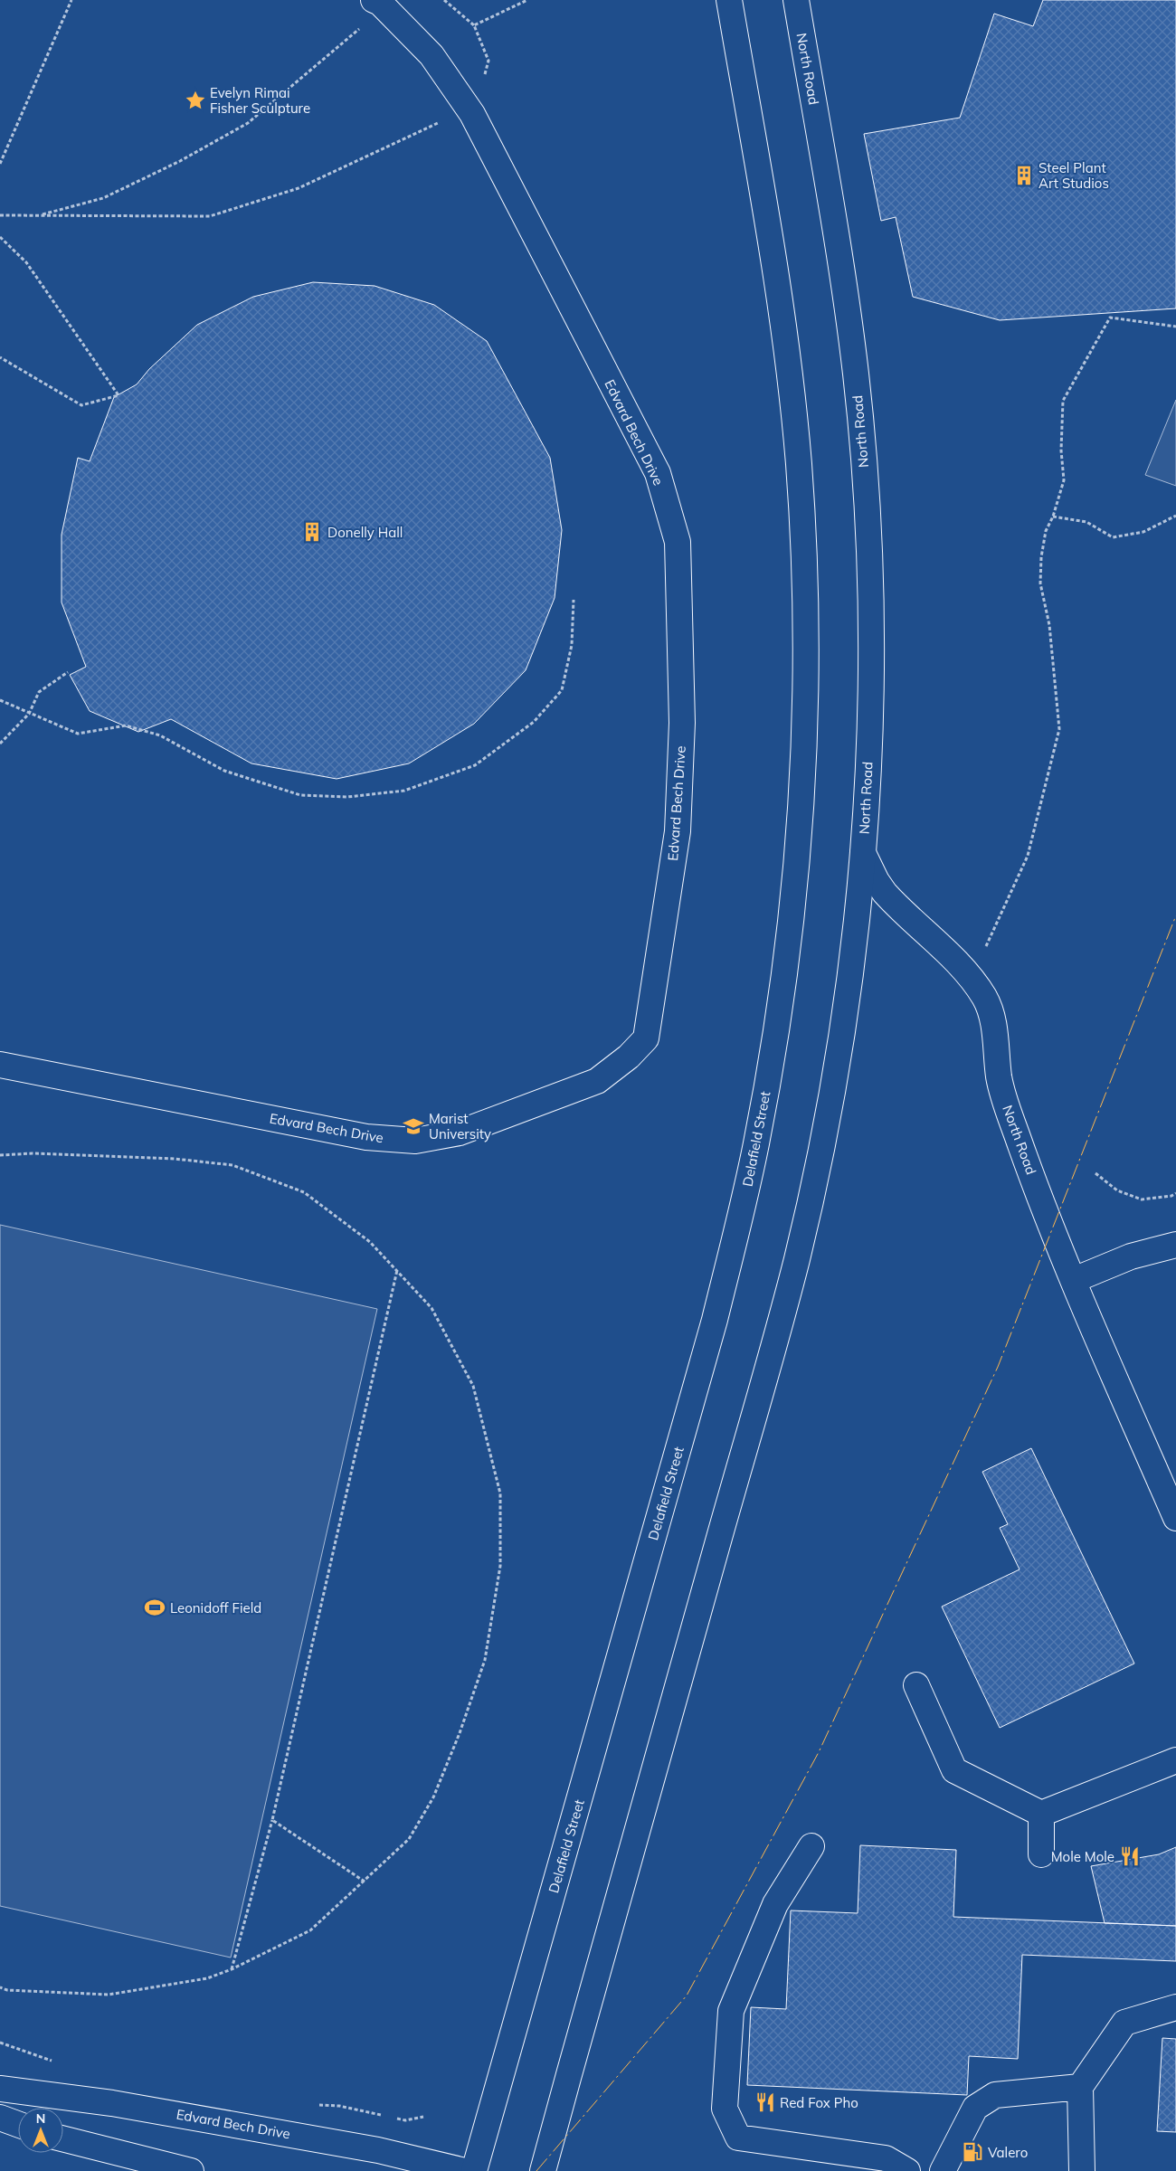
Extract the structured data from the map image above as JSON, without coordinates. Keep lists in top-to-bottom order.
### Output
{
  "streets": {
    "main road": ["North Road", "Edvard Bech Drive", "Delafield Street"]
  },
  "places": {
    "place": ["Evelyn Rimai Fisher Sculpture"],
    "building": ["Steel Plant Art Studios", "Donelly Hall"],
    "school or university": ["Marist University"],
    "sports": ["Leonidoff Field"],
    "restaurant": ["Mole Mole", "Red Fox Pho"],
    "fuel station": ["Valero"]
  },
  "north": "top"
}
